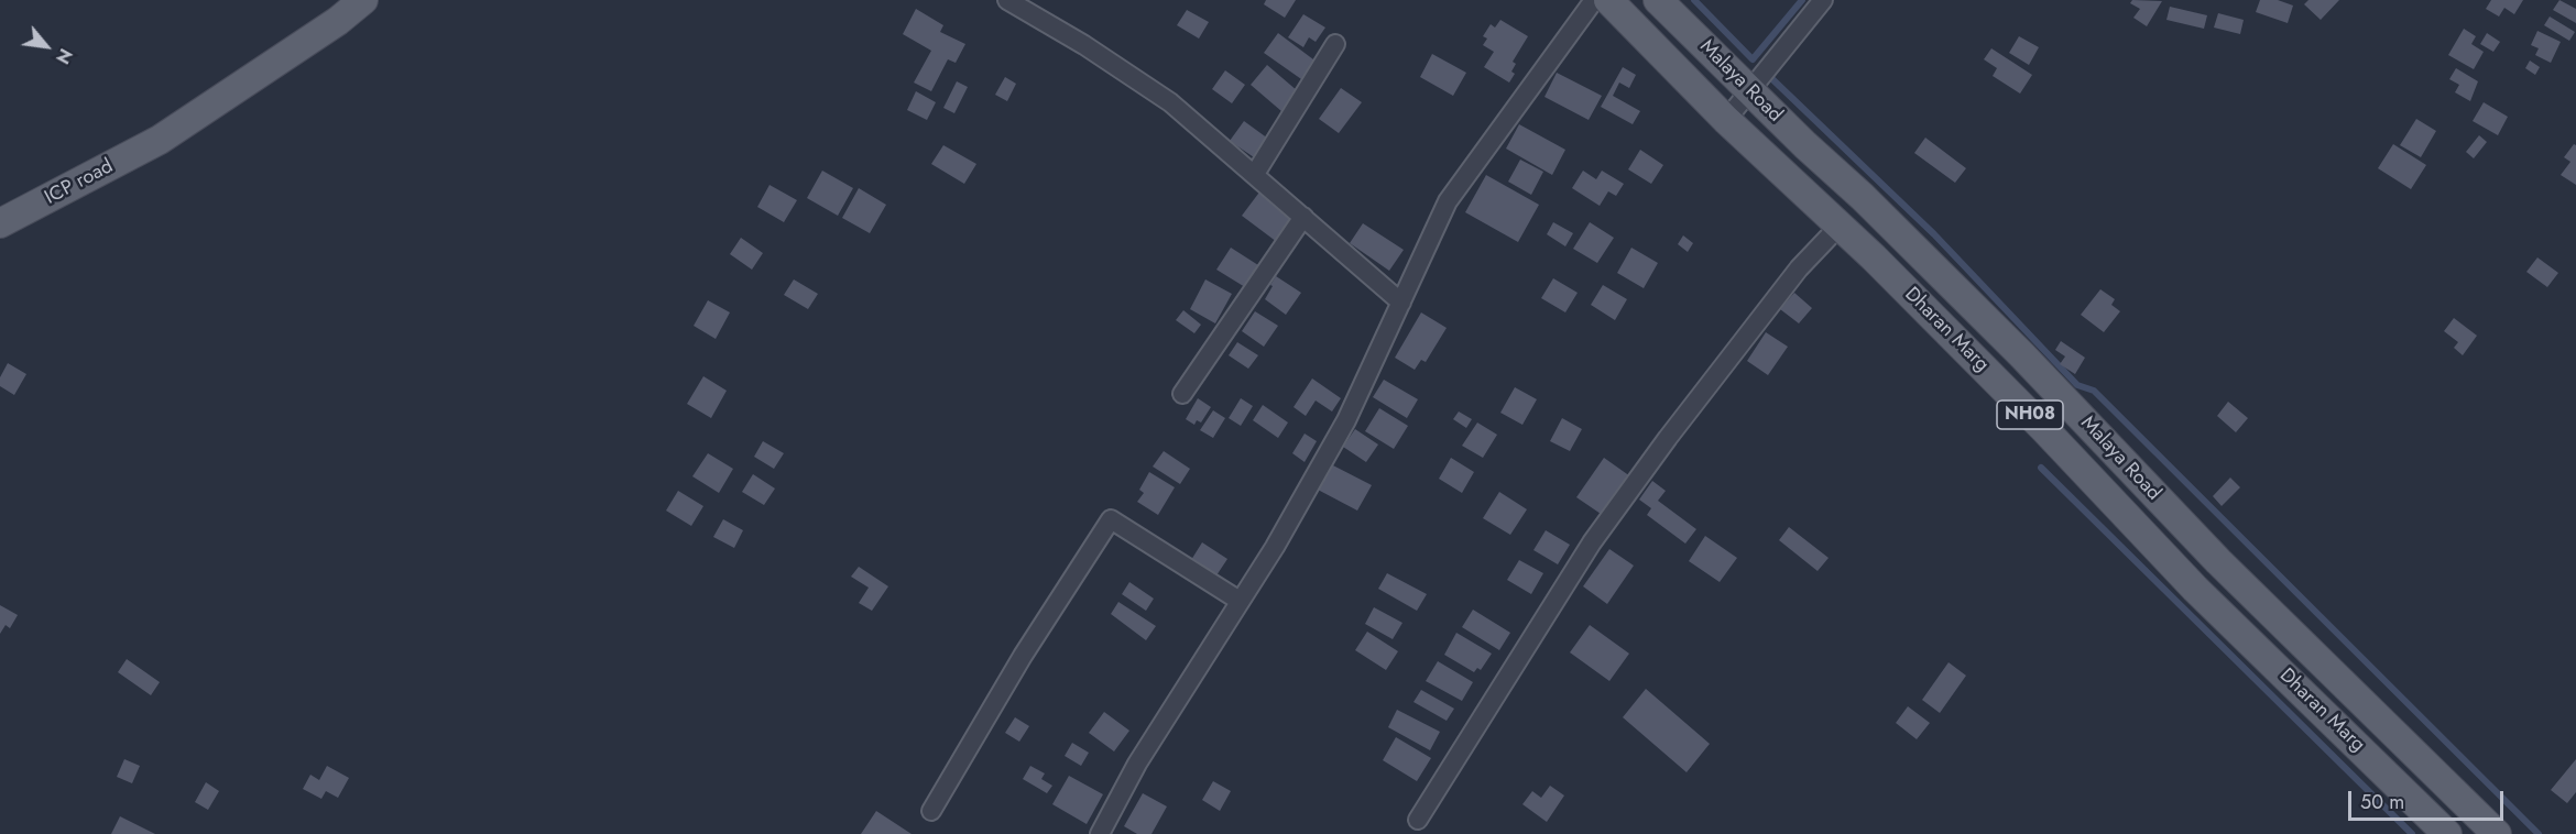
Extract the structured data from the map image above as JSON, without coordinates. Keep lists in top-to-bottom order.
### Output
{
  "streets": {
    "main road": [
      "Malaya Road",
      "ICP road",
      "Dharan Marg",
      "NH08"
    ]
  },
  "scale_bar": "50 m",
  "north": "bottom right"
}
